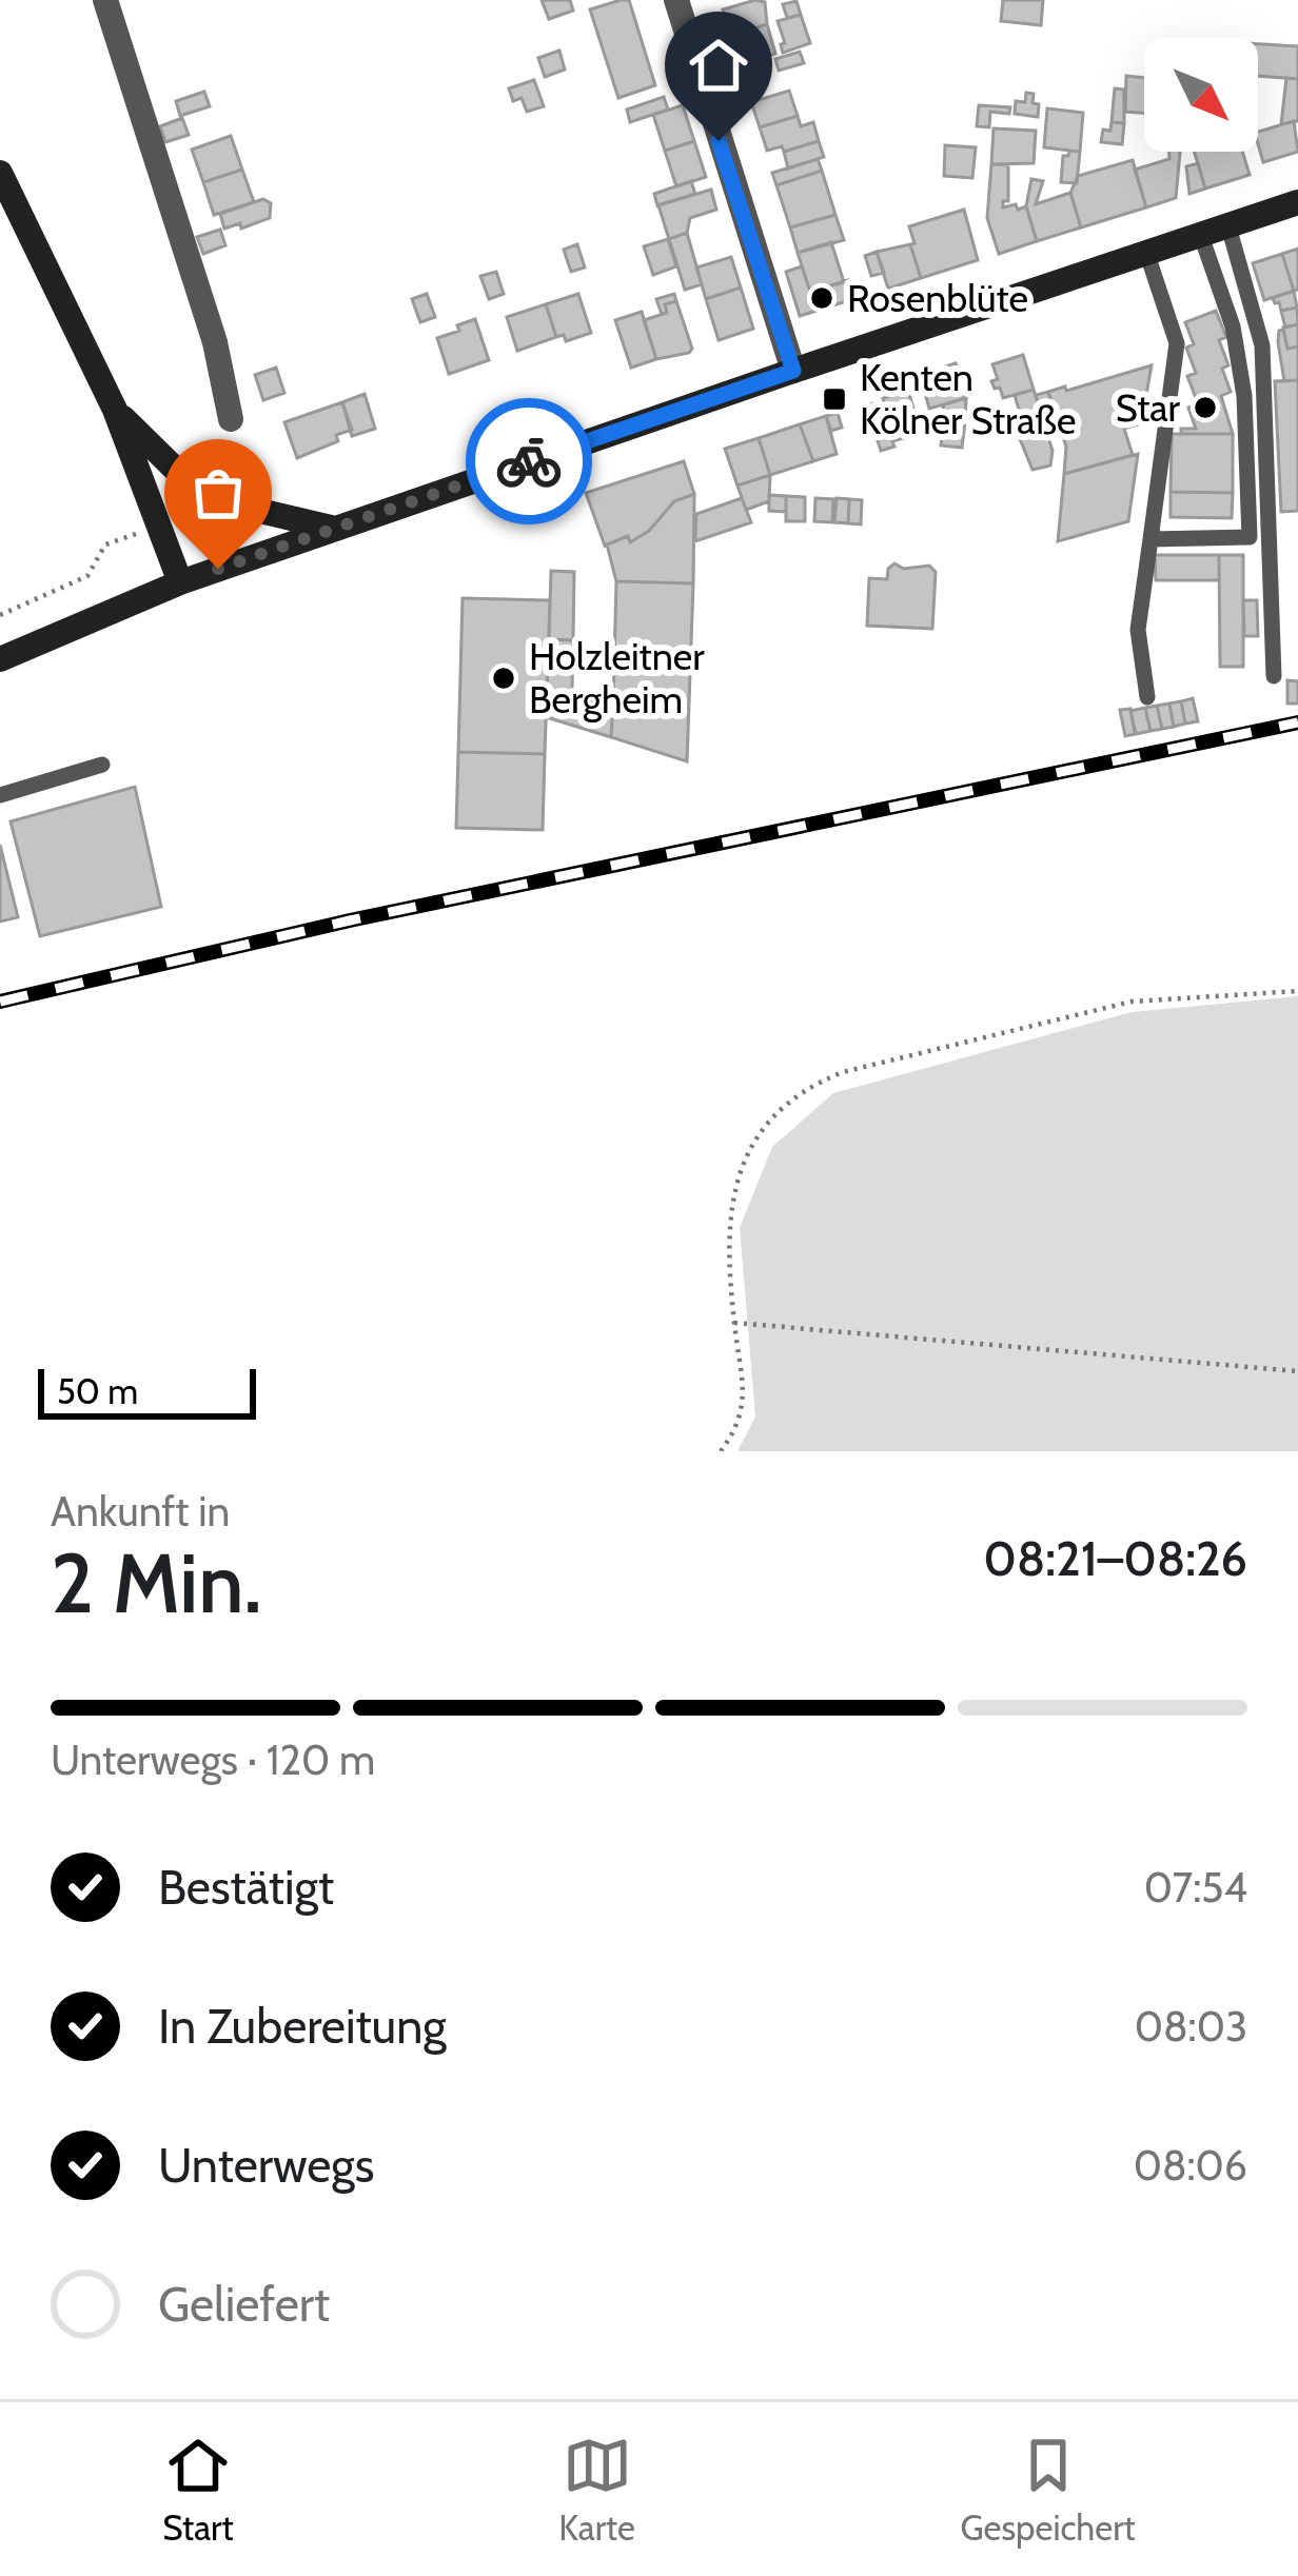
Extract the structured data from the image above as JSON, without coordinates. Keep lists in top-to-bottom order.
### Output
{
  "places": {
    "other": ["Rosenblüte", "Star", "Holzleitner Bergheim"],
    "transit": ["Kenten Kölner Straße"]
  },
  "scale_bar": "50 m",
  "north": "bottom right",
  "page": {
    "scale": "50 m",
    "heading": ["2 Min.", "Ankunft in", "08:21–08:26"],
    "bar": "Unterwegs · 120 m",
    "list": [
      ["Bestätigt", "07:54"],
      ["In Zubereitung", "08:03"],
      ["Unterwegs", "08:06"],
      "Geliefert"
    ],
    "tabs": ["Start", "Karte", "Gespeichert"]
  }
}
